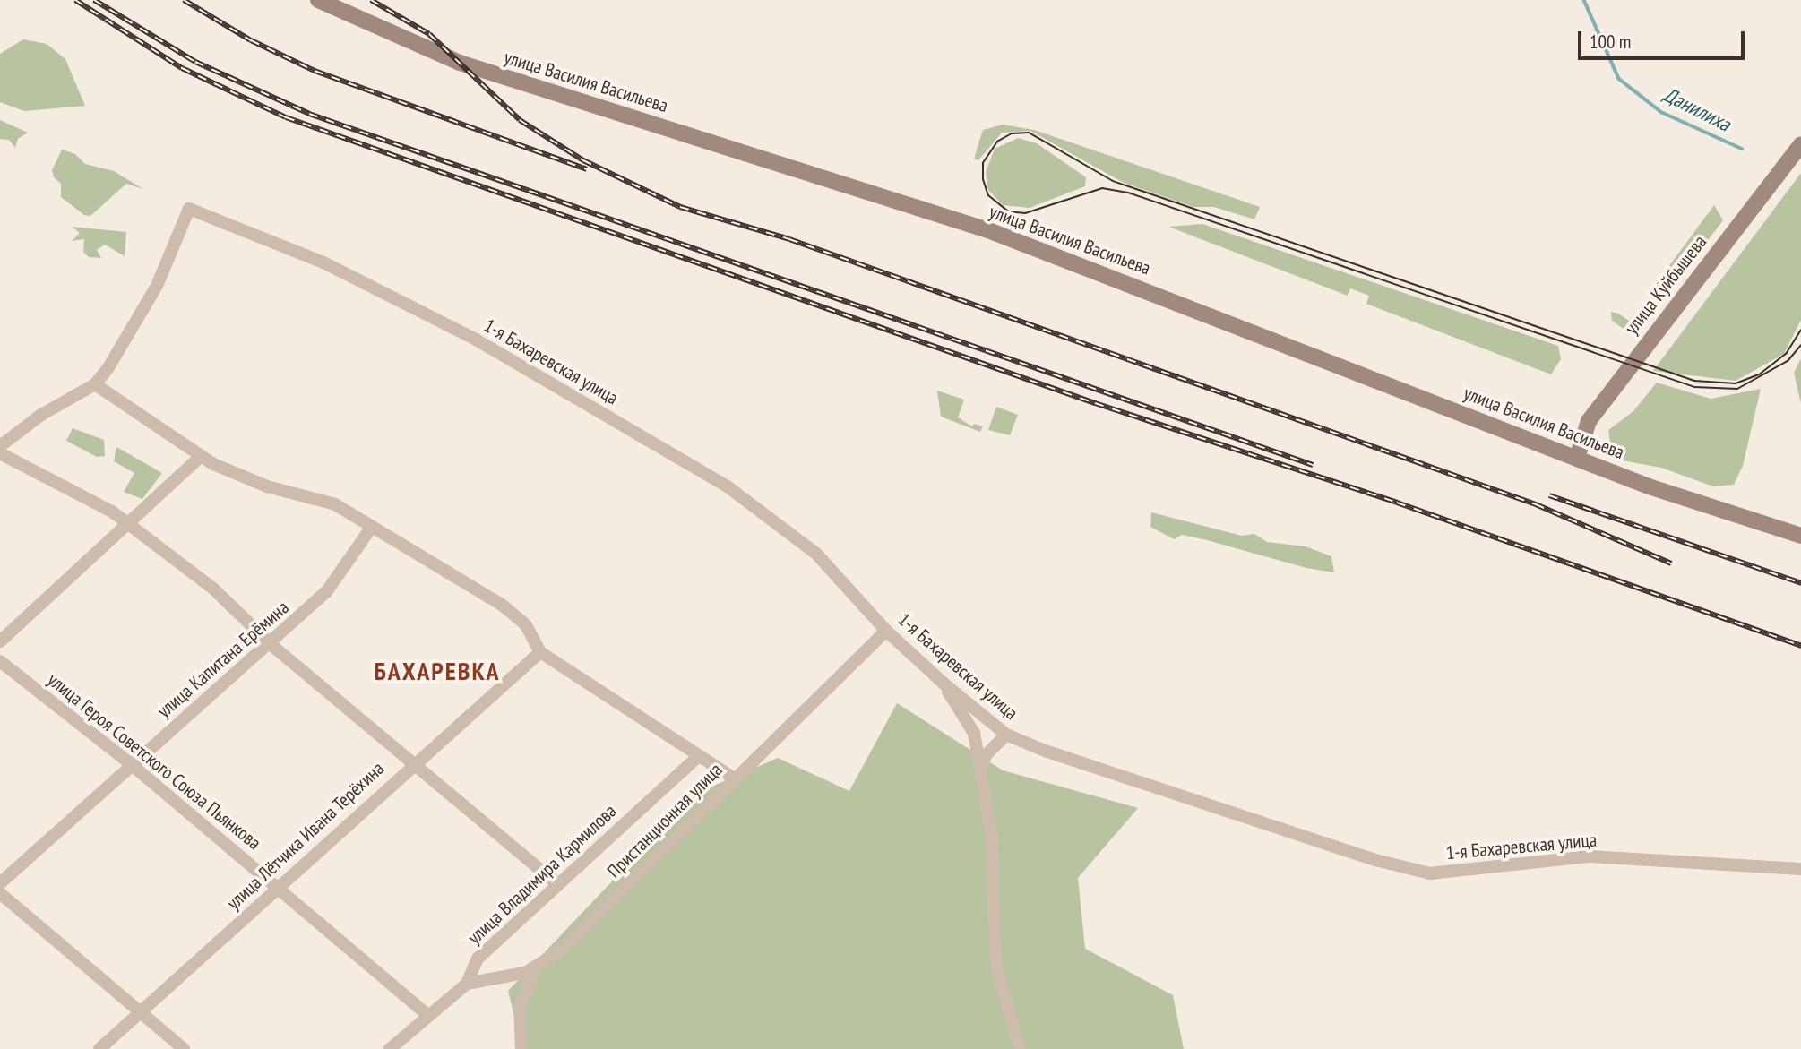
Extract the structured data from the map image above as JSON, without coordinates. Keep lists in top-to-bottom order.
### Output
{
  "streets": {
    "main road": ["улица Василия Васильева", "улица Куйбышева"],
    "street": [
      "1-я Бахаревская улица",
      "улица Капитана Ерёмина",
      "улица Героя Советского Союза Пьянкова",
      "Пристанционная улица",
      "улица Лётчика Ивана Терёхина",
      "улица Владимира Кармилова"
    ]
  },
  "crossings": [
    ["улица Василия Васильева", "улица Куйбышева"],
    ["1-я Бахаревская улица", "Пристанционная улица"],
    ["улица Капитана Ерёмина", "улица Героя Советского Союза Пьянкова"],
    ["улица Героя Советского Союза Пьянкова", "улица Лётчика Ивана Терёхина"],
    ["улица Героя Советского Союза Пьянкова", "улица Владимира Кармилова"]
  ],
  "districts": ["БАХАРЕВКА"],
  "water": ["Данилиха"],
  "scale_bar": "100 m"
}
